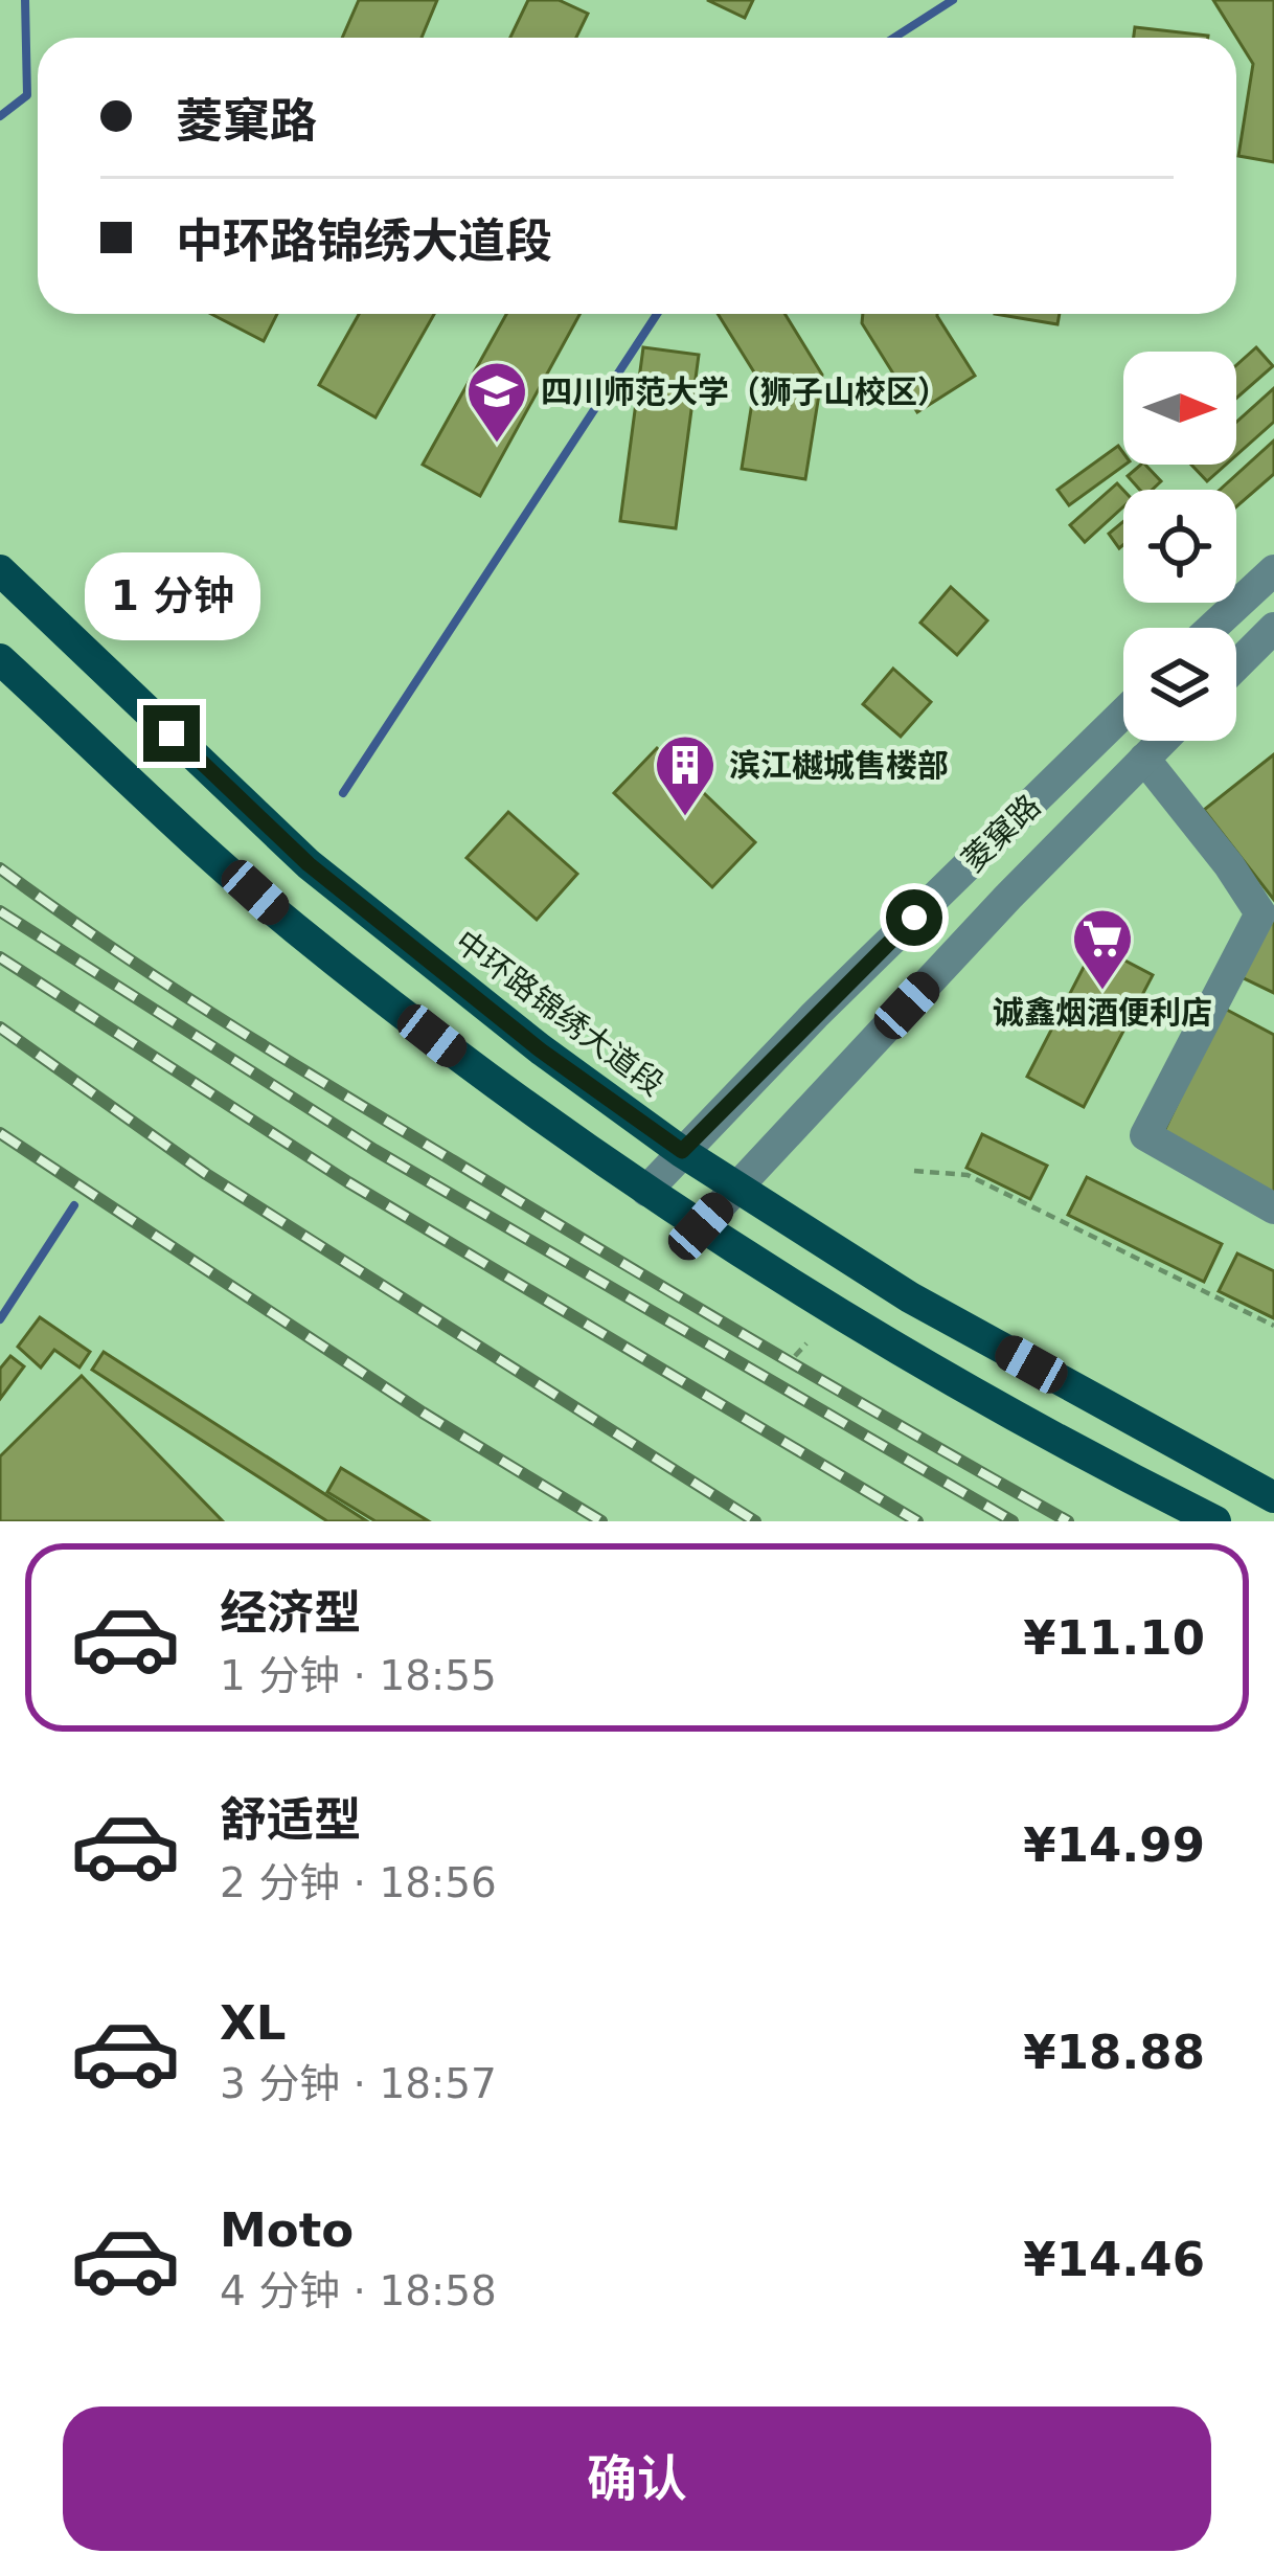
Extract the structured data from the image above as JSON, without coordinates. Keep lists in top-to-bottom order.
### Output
{
  "streets": {
    "main road": ["中环路锦绣大道段"],
    "street": ["菱窠路"]
  },
  "crossings": [
    ["菱窠路", "中环路锦绣大道段"]
  ],
  "places": {
    "school or university": ["四川师范大学（狮子山校区）"],
    "building": ["滨江樾城售楼部"],
    "supermarket": ["诚鑫烟酒便利店"]
  },
  "north": "right",
  "page": {
    "banner": ["菱窠路", "中环路锦绣大道段"],
    "bubble": "1 分钟",
    "list": [
      {
        "name": "经济型",
        "note": "1 分钟 · 18:55",
        "value": "¥11.10"
      },
      {
        "name": "舒适型",
        "note": "2 分钟 · 18:56",
        "value": "¥14.99"
      },
      {
        "name": "XL",
        "note": "3 分钟 · 18:57",
        "value": "¥18.88"
      },
      {
        "name": "Moto",
        "note": "4 分钟 · 18:58",
        "value": "¥14.46"
      }
    ],
    "buttons": "确认"
  }
}
